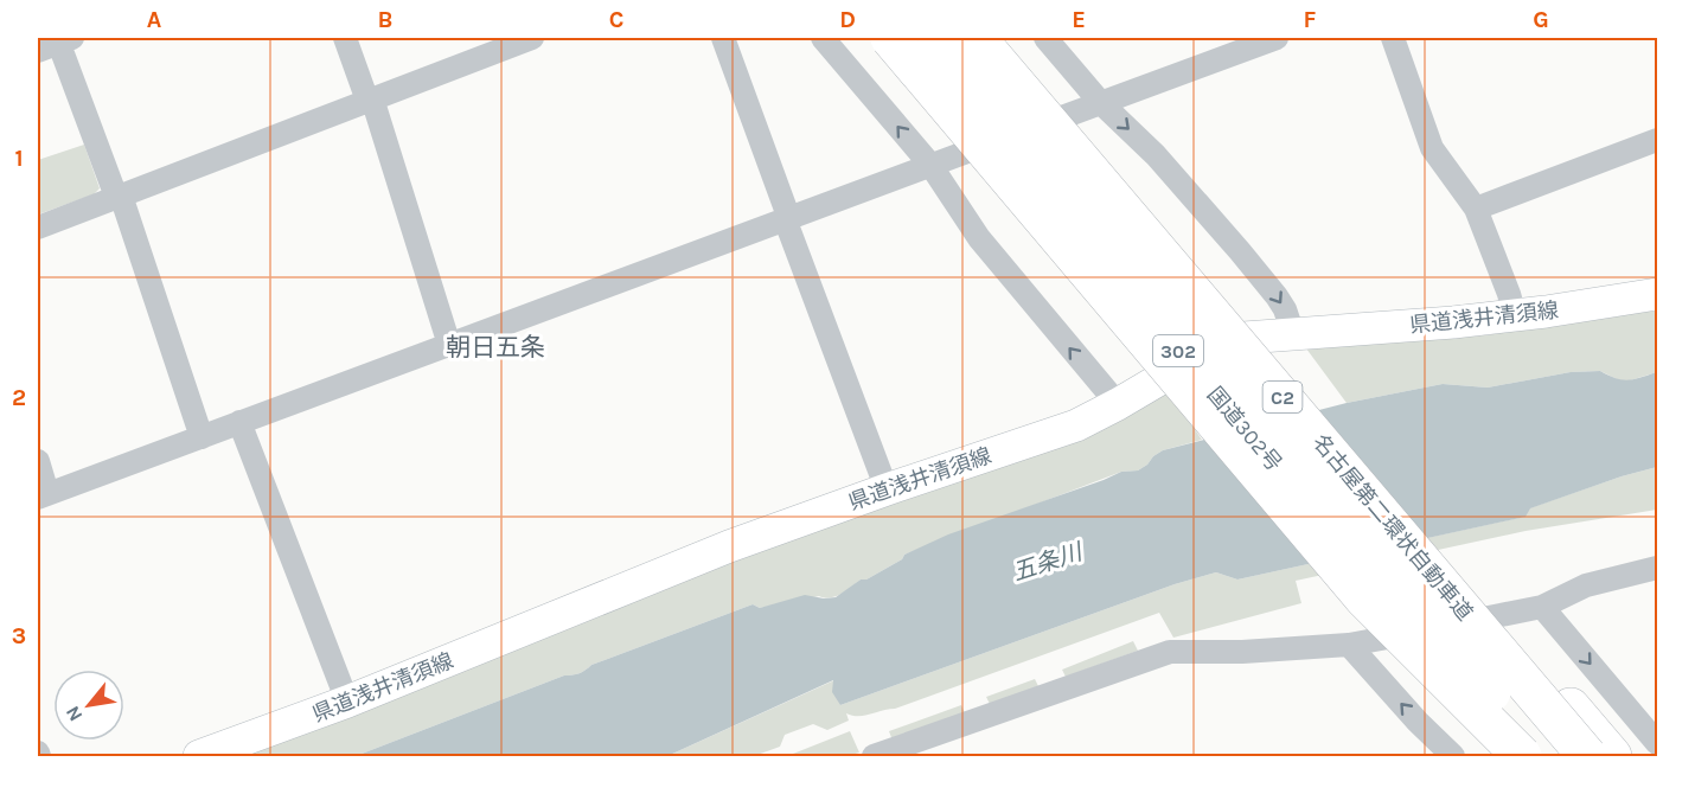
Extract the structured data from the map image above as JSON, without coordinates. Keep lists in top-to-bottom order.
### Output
{
  "streets": {
    "highway": [
      "302",
      "C2",
      "国道302号",
      "名古屋第二環状自動車道"
    ],
    "main road": ["県道浅井清須線"]
  },
  "districts": ["朝日五条"],
  "water": ["五条川"],
  "north": "bottom left",
  "grid": {
    "columns": [
      "A",
      "B",
      "C",
      "D",
      "E",
      "F",
      "G"
    ],
    "rows": ["1", "2", "3"]
  }
}
